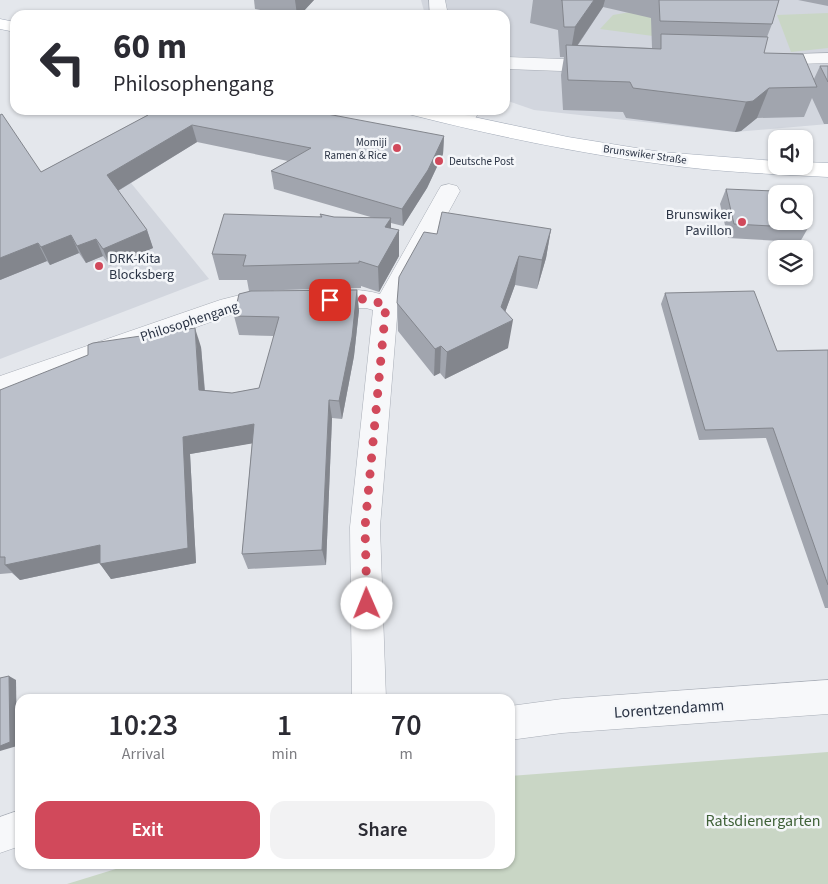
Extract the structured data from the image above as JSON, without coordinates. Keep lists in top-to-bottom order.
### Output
{
  "streets": {
    "main road": ["Brunswiker Straße"],
    "street": ["Philosophengang", "Lorentzendamm"]
  },
  "parks": ["Ratsdienergarten"],
  "places": [
    "Momiji Ramen & Rice",
    "Deutsche Post",
    "Brunswiker Pavillon",
    "DRK-Kita Blocksberg"
  ],
  "page": {
    "turn": ["60 m", "Philosophengang"],
    "eta": [
      "10:23",
      "Arrival",
      "1",
      "min",
      "70",
      "m"
    ],
    "buttons": ["Exit", "Share"]
  }
}
